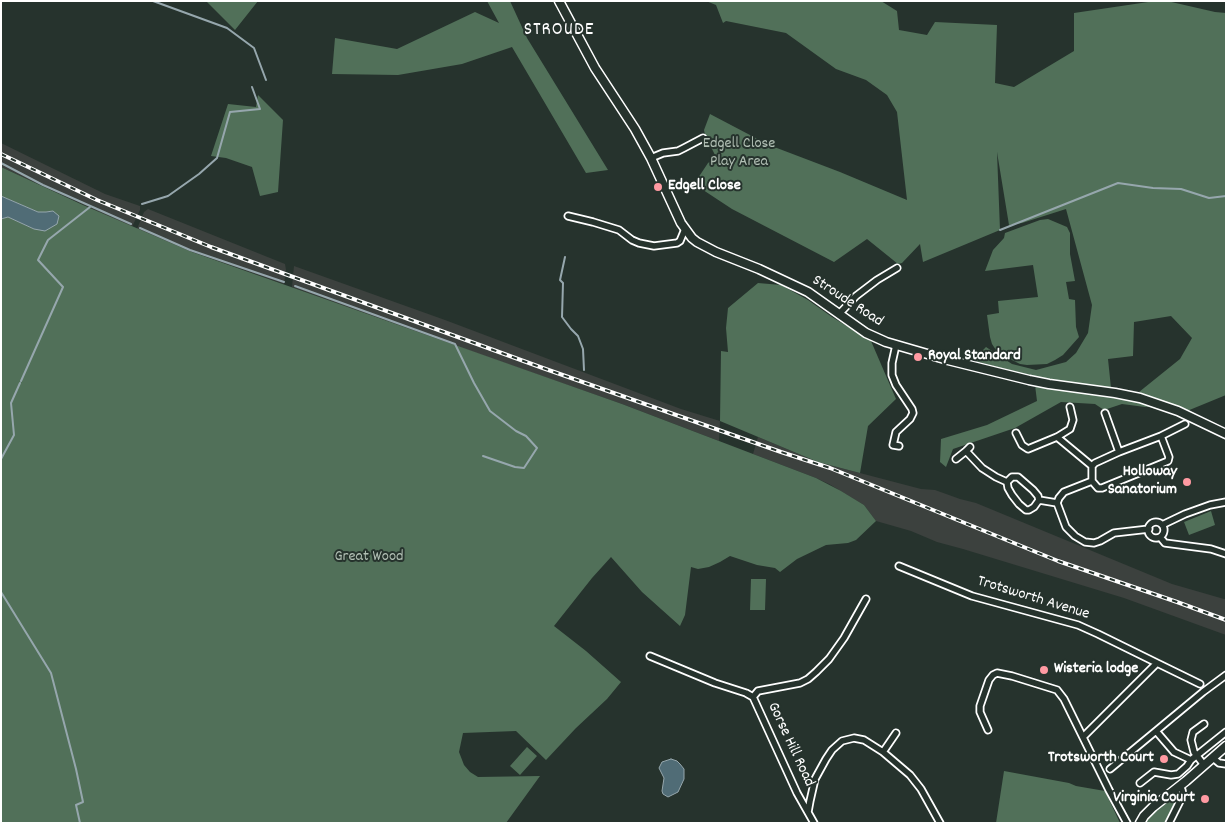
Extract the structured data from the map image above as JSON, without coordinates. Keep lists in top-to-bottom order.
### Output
{
  "streets": {
    "street": ["Stroude Road", "Trotsworth Avenue", "Gorse Hill Road"]
  },
  "districts": ["STROUDE"],
  "parks": ["Edgell Close Play Area", "Great Wood"],
  "places": [
    "Edgell Close",
    "Royal Standard",
    "Holloway Sanatorium",
    "Wisteria lodge",
    "Trotsworth Court",
    "Virginia Court"
  ]
}
